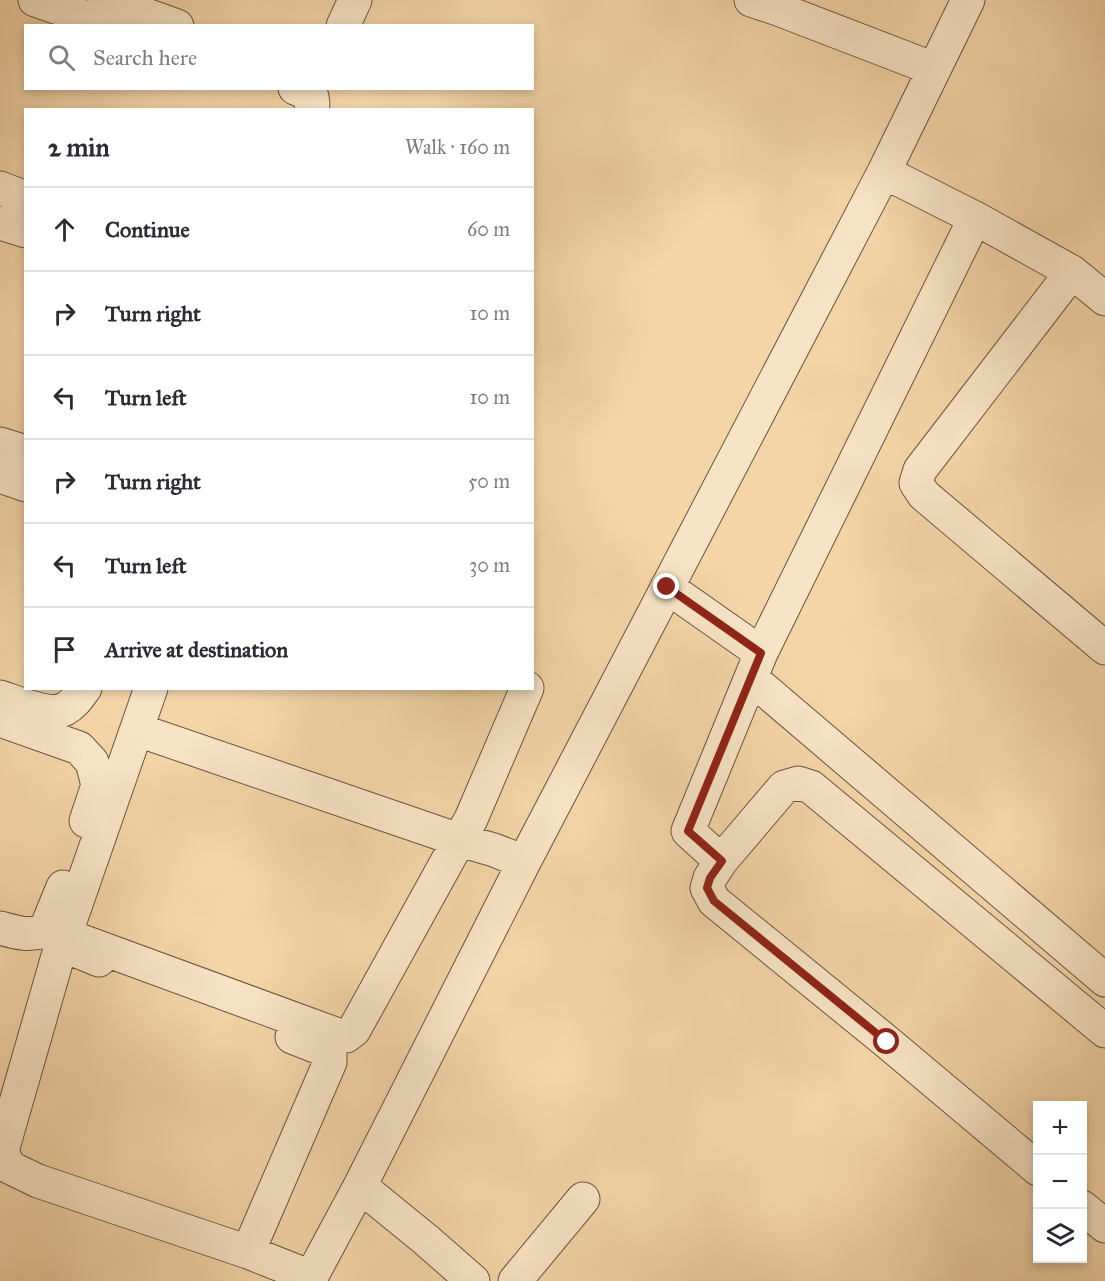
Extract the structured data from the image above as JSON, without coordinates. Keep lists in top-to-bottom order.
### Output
{
  "page": {
    "search": "Search here",
    "heading": ["2 min", "Walk · 160 m"],
    "list": [
      ["Continue", "60 m"],
      ["Turn right", "10 m"],
      ["Turn left", "10 m"],
      ["Turn right", "50 m"],
      ["Turn left", "30 m"],
      "Arrive at destination"
    ],
    "map_buttons": ["+", "−"]
  }
}
